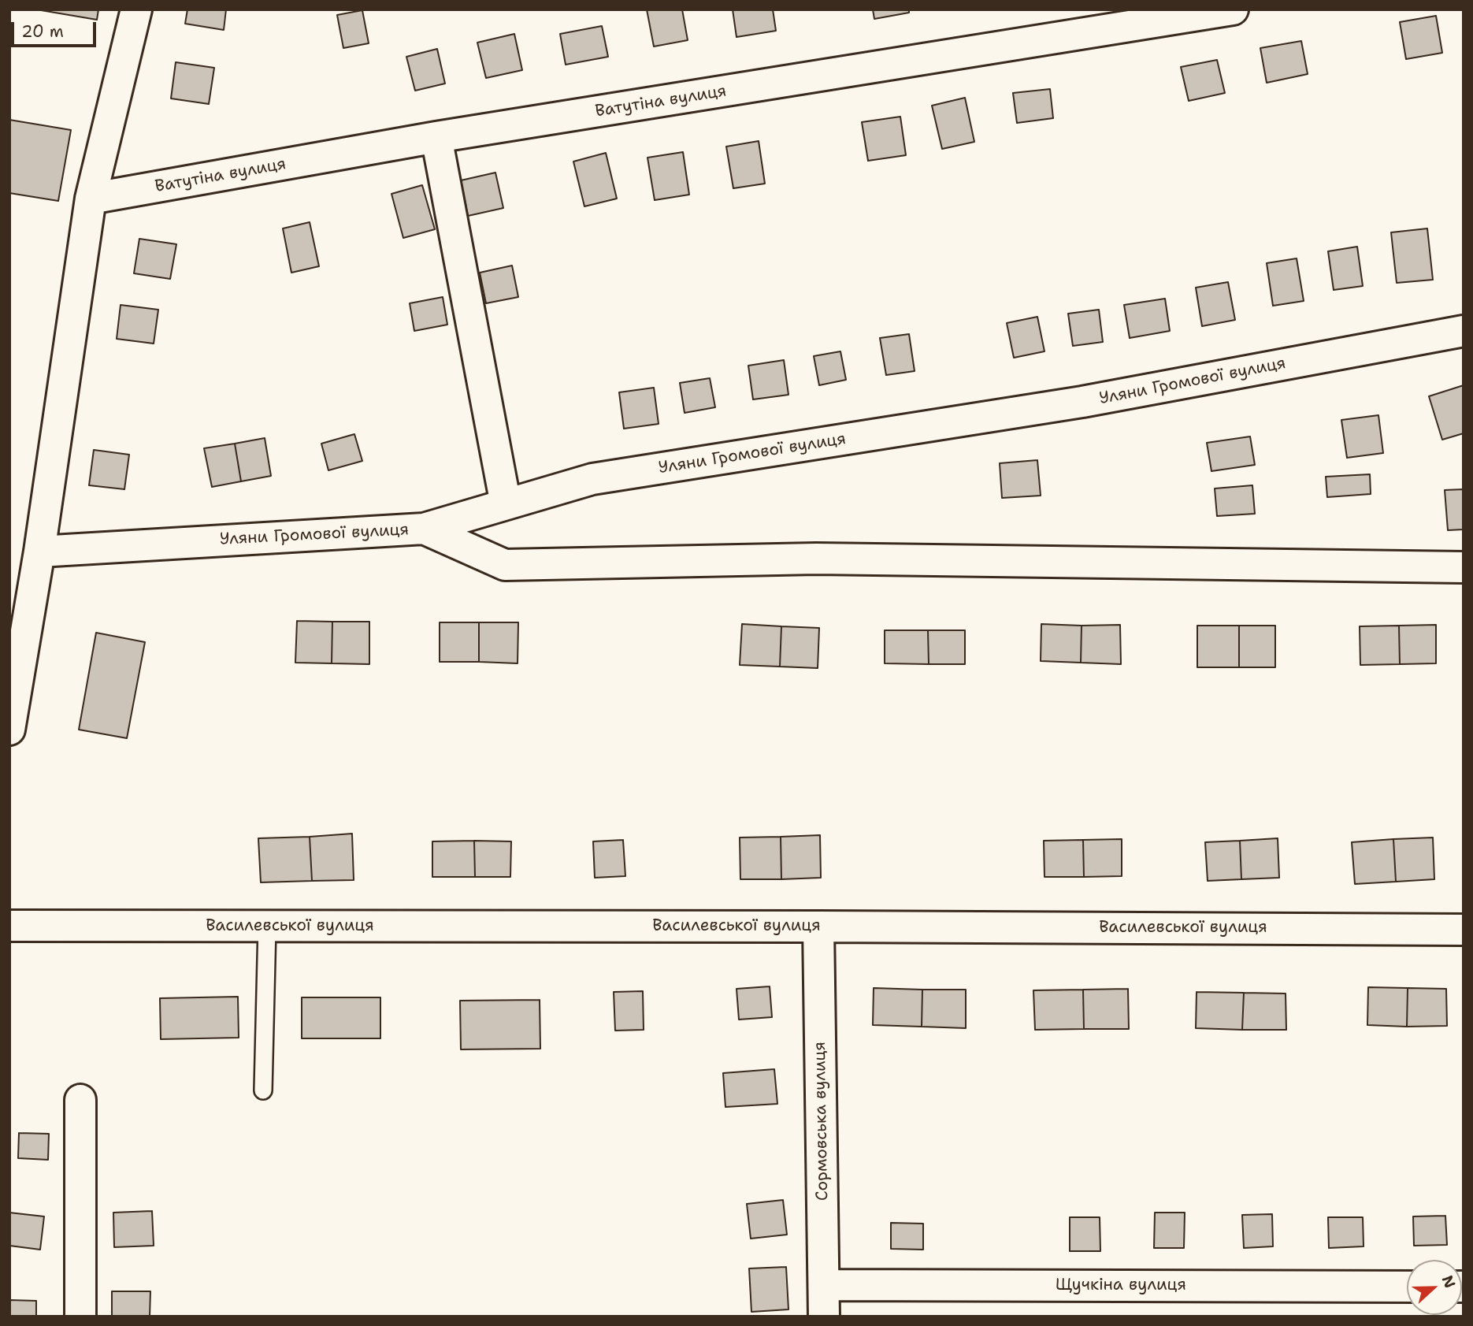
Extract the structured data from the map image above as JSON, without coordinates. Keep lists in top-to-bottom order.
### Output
{
  "streets": {
    "street": [
      "Ватутіна вулиця",
      "Уляни Громової вулиця",
      "Василевської вулиця",
      "Сормовська вулиця",
      "Щучкіна вулиця"
    ]
  },
  "crossings": [
    ["Василевської вулиця", "Сормовська вулиця"],
    ["Сормовська вулиця", "Щучкіна вулиця"]
  ],
  "scale_bar": "20 m",
  "north": "right"
}
